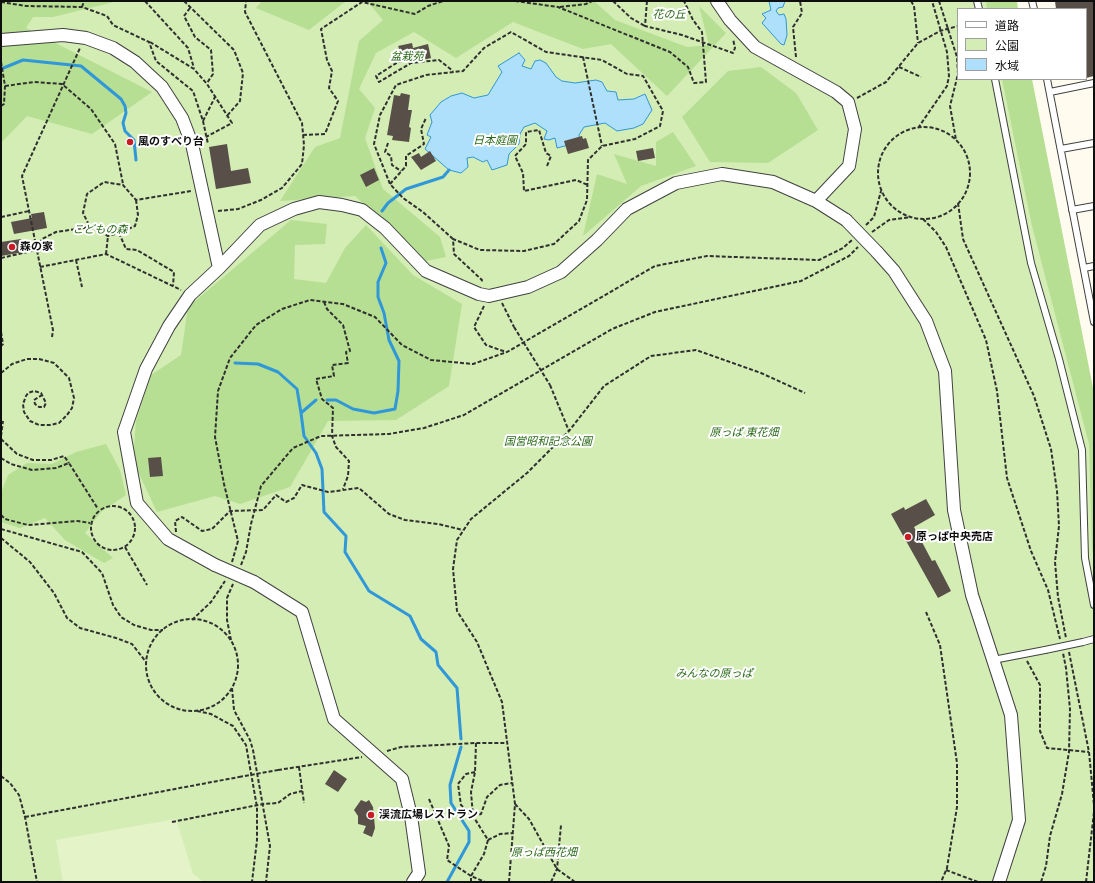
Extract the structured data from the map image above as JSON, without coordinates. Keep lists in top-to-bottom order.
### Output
{
  "parks": [
    "花の丘",
    "盆栽苑",
    "日本庭園",
    "こどもの森",
    "原っぱ 東花畑",
    "国営昭和記念公園",
    "みんなの原っぱ",
    "原っぱ西花畑"
  ],
  "places": [
    "風のすべり台",
    "森の家",
    "原っぱ中央売店",
    "渓流広場レストラン"
  ],
  "legend": ["道路", "公園", "水域"]
}
